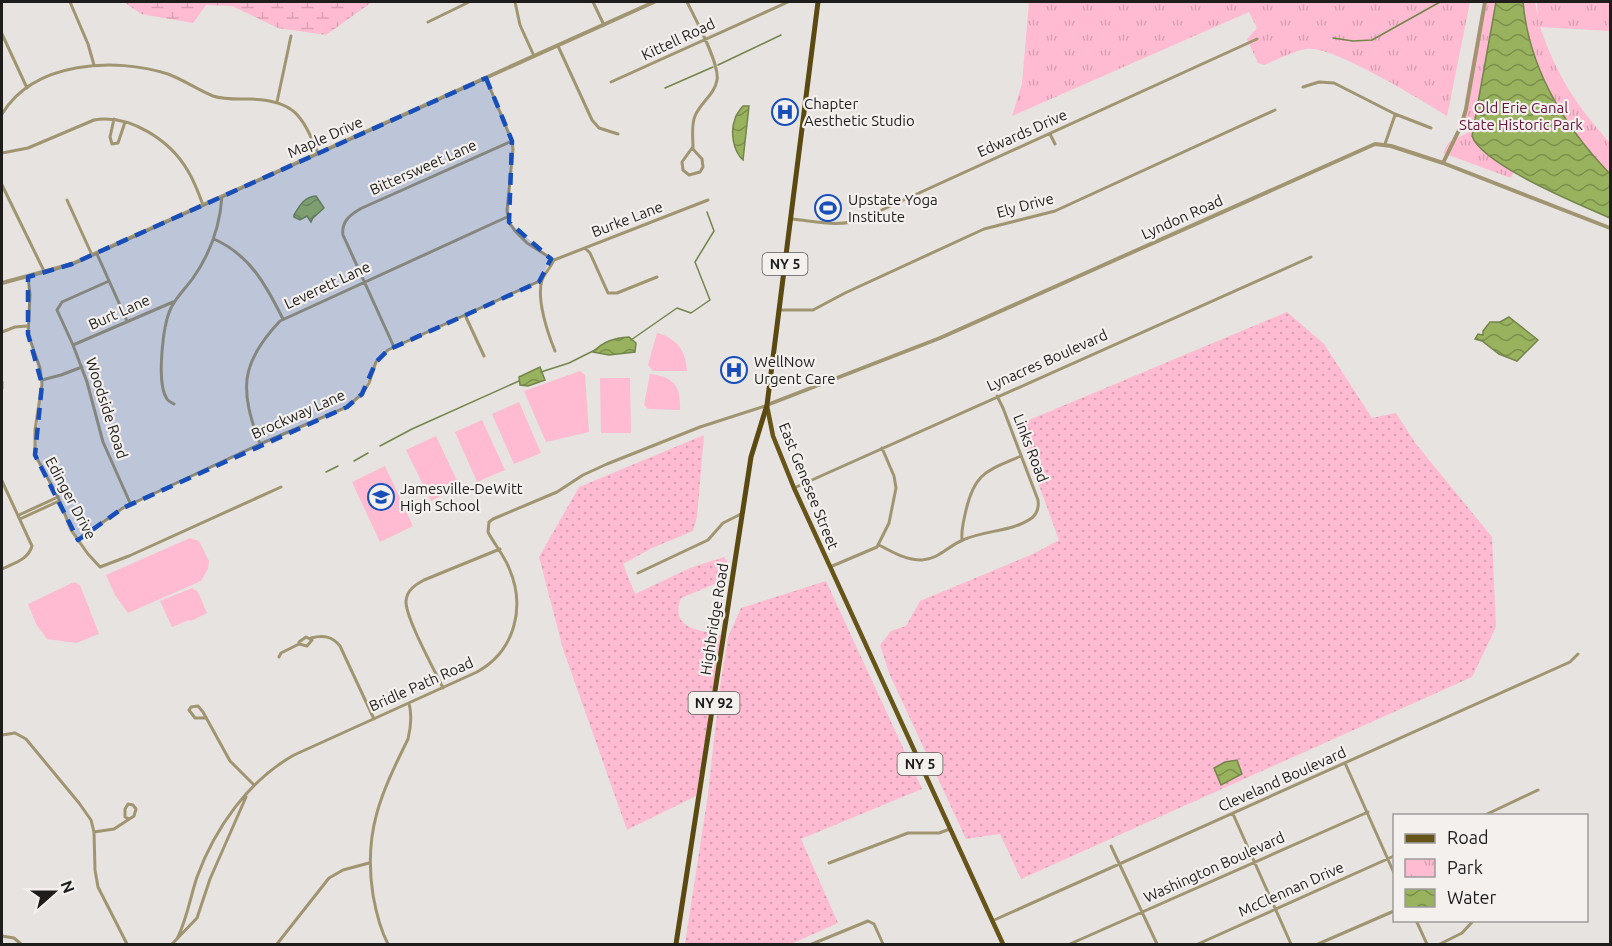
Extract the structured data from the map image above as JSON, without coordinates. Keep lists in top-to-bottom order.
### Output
{
  "streets": {
    "highway": [
      "NY 5",
      "East Genesee Street",
      "Highbridge Road",
      "NY 92"
    ],
    "street": [
      "Kittell Road",
      "Edwards Drive",
      "Maple Drive",
      "Bittersweet Lane",
      "Ely Drive",
      "Lyndon Road",
      "Burke Lane",
      "Leverett Lane",
      "Burt Lane",
      "Lynacres Boulevard",
      "Woodside Road",
      "Brockway Lane",
      "Links Road",
      "Edinger Drive",
      "Bridle Path Road",
      "Cleveland Boulevard",
      "Washington Boulevard",
      "McClennan Drive"
    ]
  },
  "crossings": [
    ["Edwards Drive", "East Genesee Street"],
    ["Maple Drive", "Edinger Drive"],
    ["Bittersweet Lane", "Leverett Lane"],
    ["Ely Drive", "East Genesee Street"],
    ["Lyndon Road", "East Genesee Street"],
    ["Lyndon Road", "Highbridge Road"],
    ["Lyndon Road", "Bridle Path Road"],
    ["Leverett Lane", "Brockway Lane"],
    ["Burt Lane", "Woodside Road"],
    ["Lynacres Boulevard", "Links Road"],
    ["Lynacres Boulevard", "East Genesee Street"],
    ["Woodside Road", "Brockway Lane"],
    ["Brockway Lane", "Edinger Drive"],
    ["East Genesee Street", "Highbridge Road"],
    ["East Genesee Street", "Bridle Path Road"],
    ["East Genesee Street", "Cleveland Boulevard"],
    ["Highbridge Road", "Bridle Path Road"]
  ],
  "parks": ["Old Erie Canal State Historic Park"],
  "places": {
    "hospital": ["Chapter Aesthetic Studio", "WellNow Urgent Care"],
    "sports": ["Upstate Yoga Institute"],
    "school or university": ["Jamesville-DeWitt High School"]
  },
  "legend": ["Road", "Park", "Water"],
  "north": "right"
}
